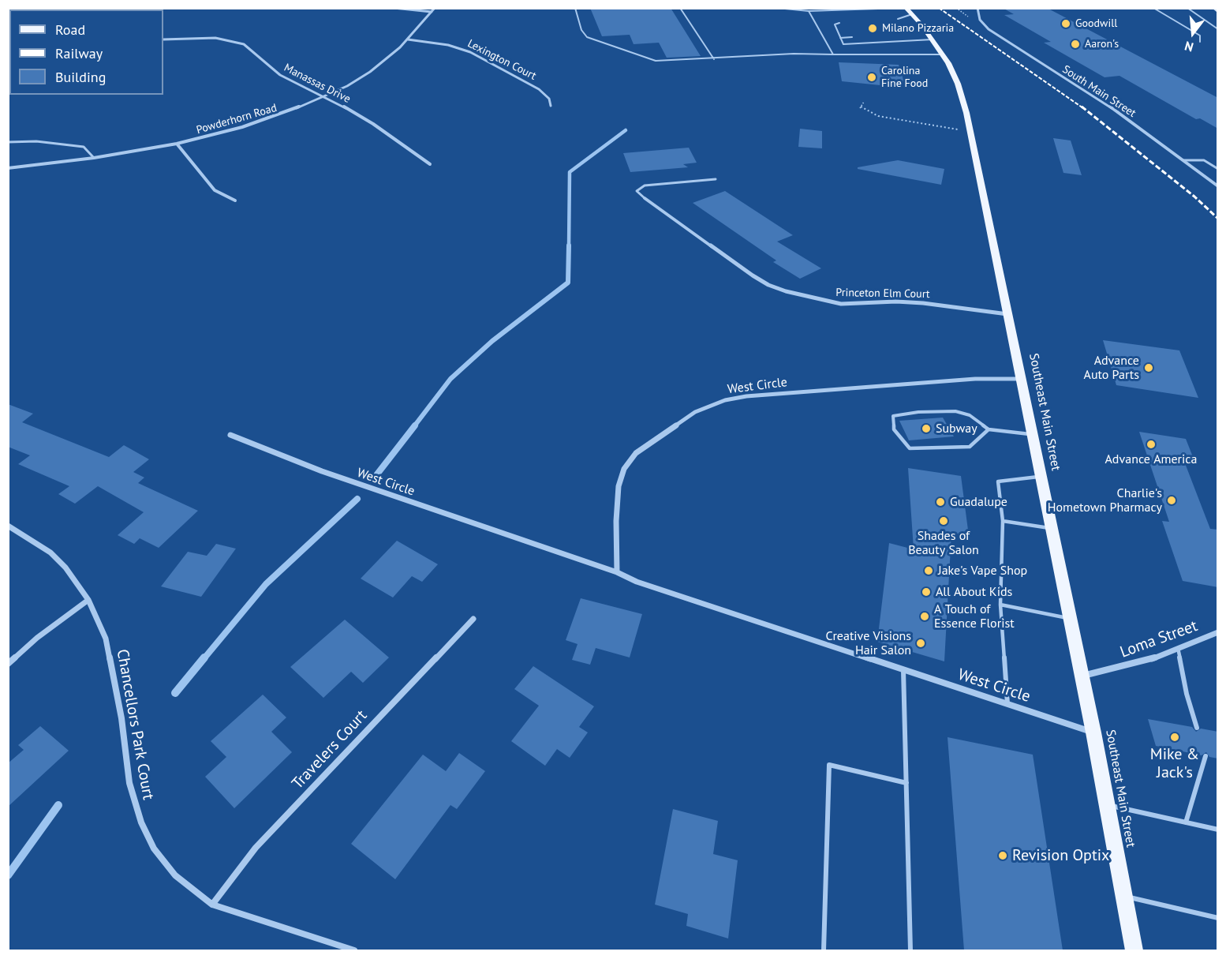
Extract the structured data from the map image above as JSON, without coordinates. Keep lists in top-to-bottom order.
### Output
{
  "streets": {
    "main road": ["Southeast Main Street"],
    "street": [
      "Lexington Court",
      "Manassas Drive",
      "South Main Street",
      "Powderhorn Road",
      "Princeton Elm Court",
      "West Circle",
      "Loma Street",
      "Chancellors Park Court",
      "Travelers Court"
    ]
  },
  "crossings": [
    ["Lexington Court", "Powderhorn Road"],
    ["Manassas Drive", "Powderhorn Road"],
    ["Princeton Elm Court", "Southeast Main Street"],
    ["West Circle", "Southeast Main Street"],
    ["Southeast Main Street", "Loma Street"],
    ["Chancellors Park Court", "Travelers Court"]
  ],
  "places": [
    "Goodwill",
    "Milano Pizzaria",
    "Aaron's",
    "Carolina Fine Food",
    "Advance Auto Parts",
    "Subway",
    "Advance America",
    "Charlie's Hometown Pharmacy",
    "Guadalupe",
    "Shades of Beauty Salon",
    "Jake's Vape Shop",
    "All About Kids",
    "A Touch of Essence Florist",
    "Creative Visions Hair Salon",
    "Mike & Jack's",
    "Revision Optix"
  ],
  "legend": ["Road", "Railway", "Building"],
  "north": "bottom"
}
